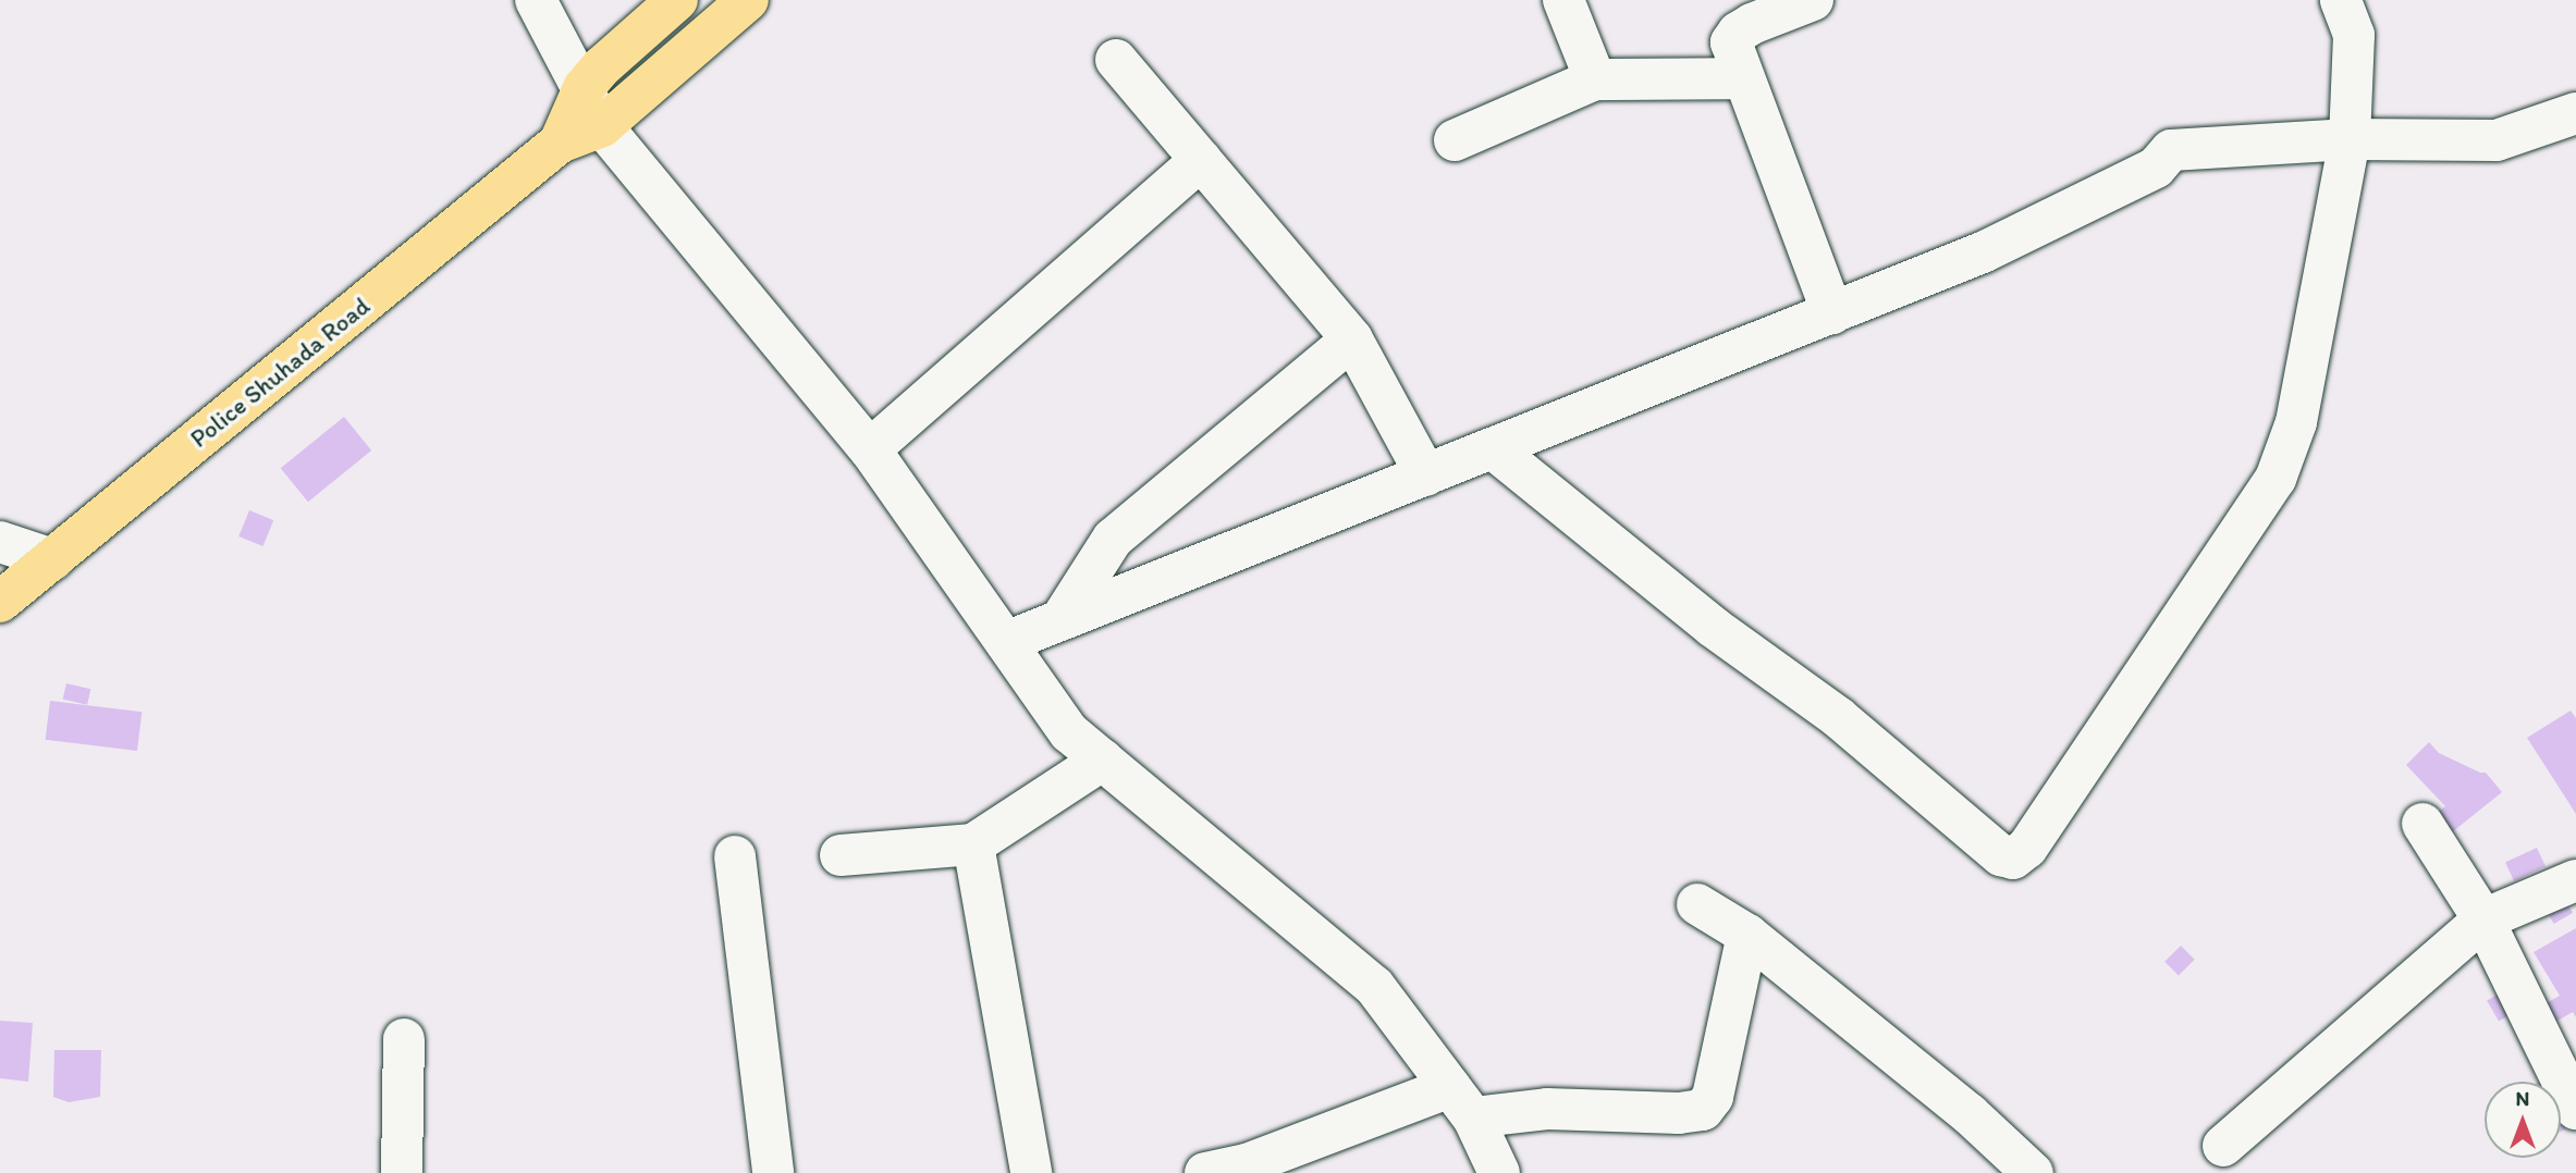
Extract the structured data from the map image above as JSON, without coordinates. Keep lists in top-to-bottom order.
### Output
{
  "streets": {
    "main road": ["Police Shuhada Road"]
  },
  "north": "top"
}
